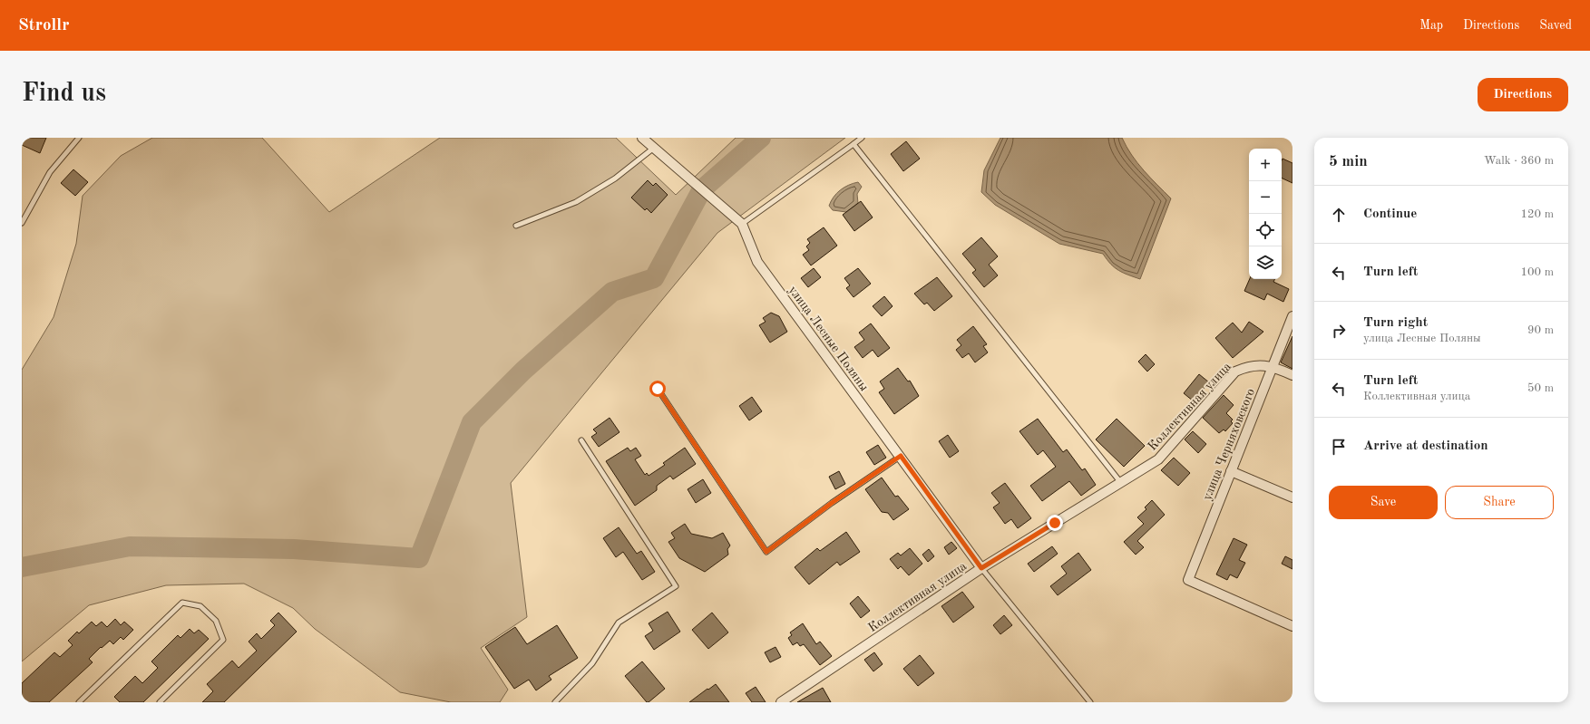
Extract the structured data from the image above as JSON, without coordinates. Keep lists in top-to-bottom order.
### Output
{
  "streets": {
    "street": ["улица Лесные Поляны", "Коллективная улица", "улица Черняховского"]
  },
  "crossings": [
    ["улица Лесные Поляны", "Коллективная улица"],
    ["Коллективная улица", "улица Черняховского"]
  ],
  "page": {
    "header": "Strollr",
    "nav": ["Map", "Directions", "Saved"],
    "buttons": [
      "Directions",
      ["Save", "Share"]
    ],
    "title": "Find us",
    "heading": ["5 min", "Walk · 360 m"],
    "map_buttons": ["+", "−"],
    "list": [
      ["Continue", "120 m"],
      ["Turn left", "100 m"],
      ["Turn right", "улица Лесные Поляны", "90 m"],
      ["Turn left", "Коллективная улица", "50 m"],
      "Arrive at destination"
    ]
  }
}
